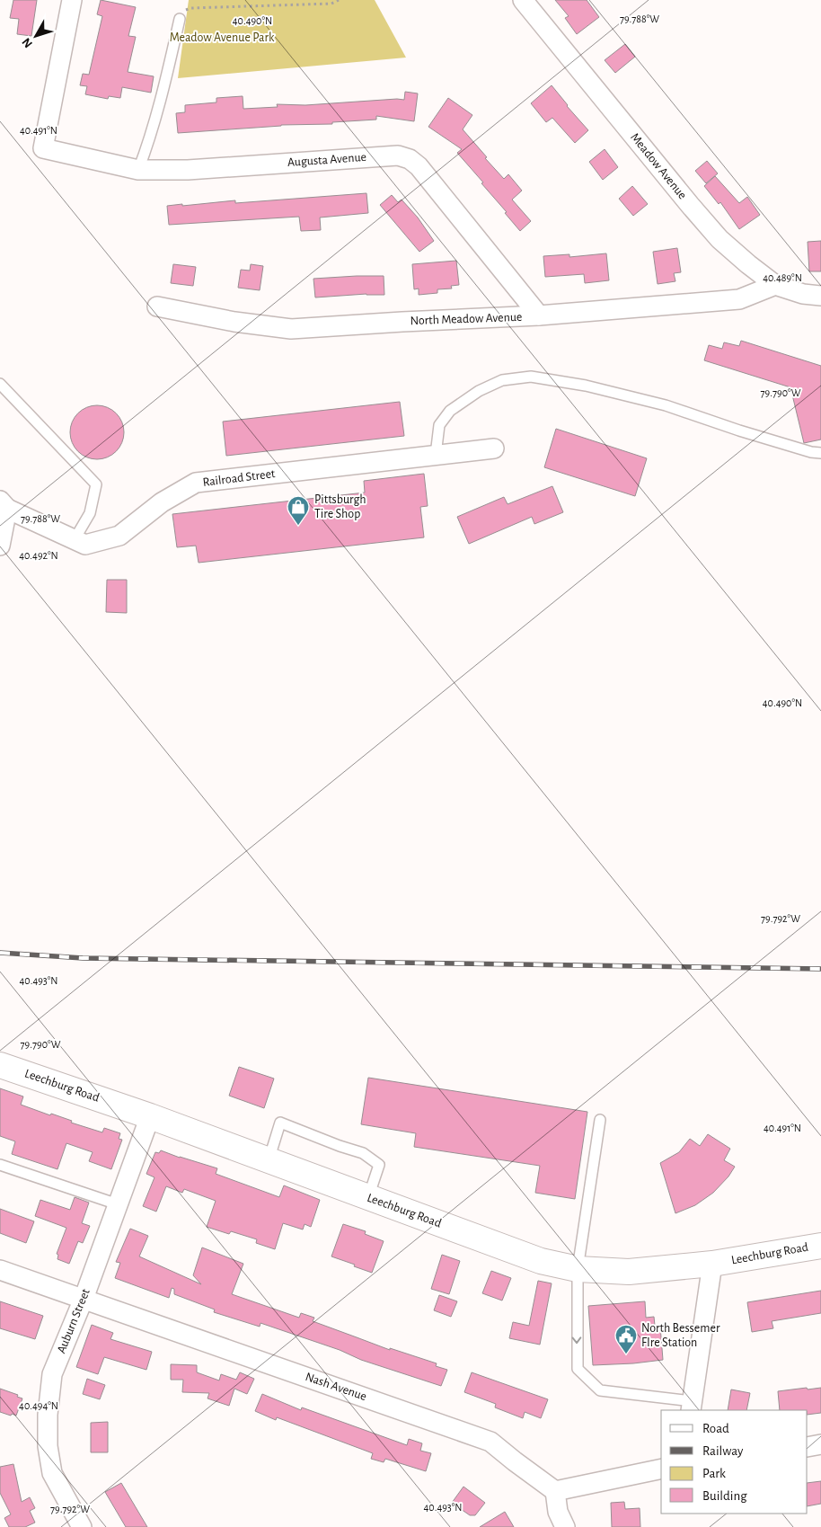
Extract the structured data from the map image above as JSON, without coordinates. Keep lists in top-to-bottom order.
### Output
{
  "streets": {
    "street": [
      "Augusta Avenue",
      "Meadow Avenue",
      "North Meadow Avenue",
      "Railroad Street",
      "Leechburg Road",
      "Auburn Street",
      "Nash Avenue"
    ]
  },
  "crossings": [
    ["Augusta Avenue", "North Meadow Avenue"],
    ["Meadow Avenue", "North Meadow Avenue"],
    ["Leechburg Road", "Auburn Street"],
    ["Auburn Street", "Nash Avenue"]
  ],
  "parks": ["Meadow Avenue Park"],
  "places": {
    "shop": ["Pittsburgh Tire Shop"],
    "public building": ["North Bessemer FIre Station"]
  },
  "legend": [
    "Road",
    "Railway",
    "Park",
    "Building"
  ],
  "north": "bottom left",
  "coordinates": [
    "79.788°W",
    "40.490°N",
    "40.491°N",
    "40.489°N",
    "79.790°W",
    "40.492°N",
    "79.792°W",
    "40.493°N",
    "40.494°N"
  ]
}
